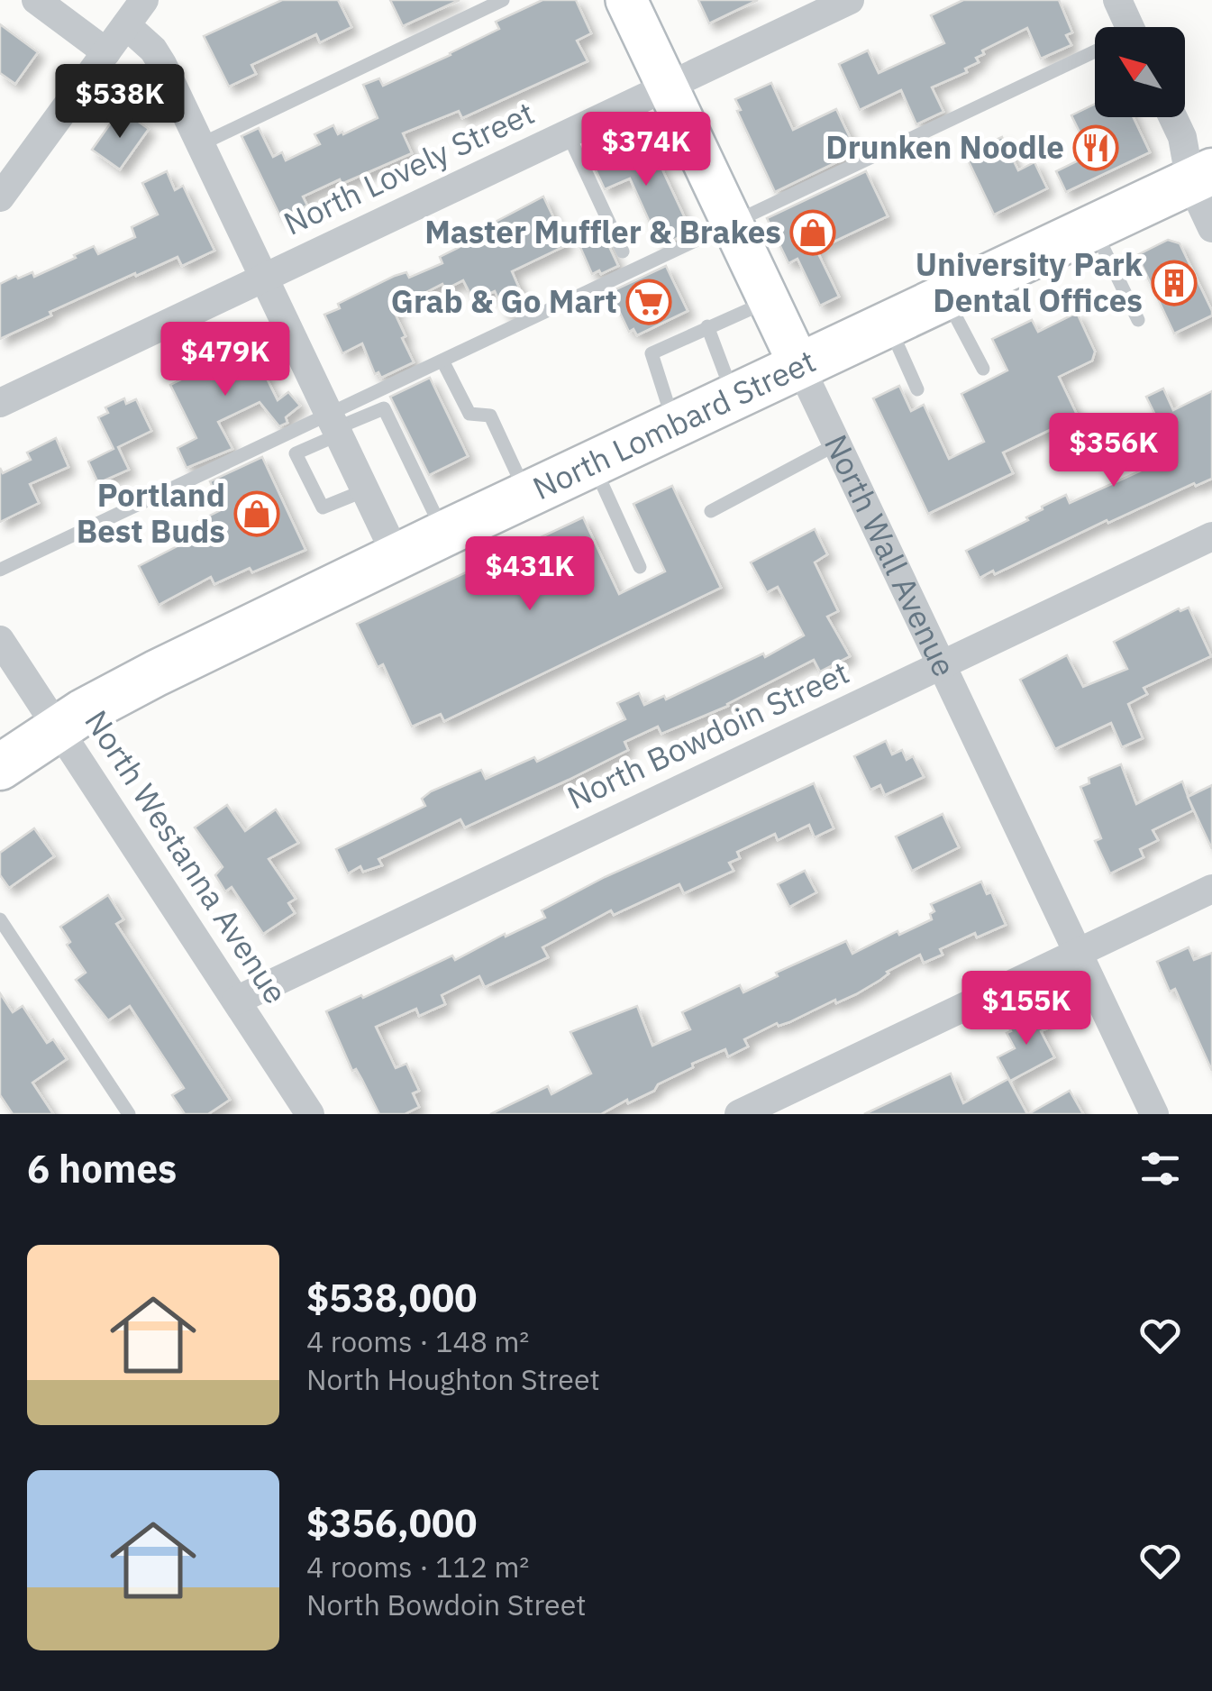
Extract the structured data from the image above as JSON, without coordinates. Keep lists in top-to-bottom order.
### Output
{
  "streets": {
    "main road": ["North Lombard Street"],
    "street": [
      "North Lovely Street",
      "North Wall Avenue",
      "North Bowdoin Street",
      "North Westanna Avenue"
    ]
  },
  "crossings": [
    ["North Lovely Street", "North Wall Avenue"],
    ["North Lombard Street", "North Wall Avenue"],
    ["North Lombard Street", "North Westanna Avenue"],
    ["North Wall Avenue", "North Bowdoin Street"],
    ["North Bowdoin Street", "North Westanna Avenue"]
  ],
  "places": {
    "restaurant": ["Drunken Noodle"],
    "shop": ["Master Muffler & Brakes", "Portland Best Buds"],
    "building": ["University Park Dental Offices"],
    "supermarket": ["Grab & Go Mart"]
  },
  "north": "top left",
  "page": {
    "price": [
      "$538K",
      "$374K",
      "$479K",
      "$356K",
      "$431K",
      "$155K"
    ],
    "heading": "6 homes",
    "list": [
      {
        "name": "$538,000",
        "note": "4 rooms · 148 m² · North Houghton Street"
      },
      {
        "name": "$356,000",
        "note": "4 rooms · 112 m² · North Bowdoin Street"
      }
    ]
  }
}
